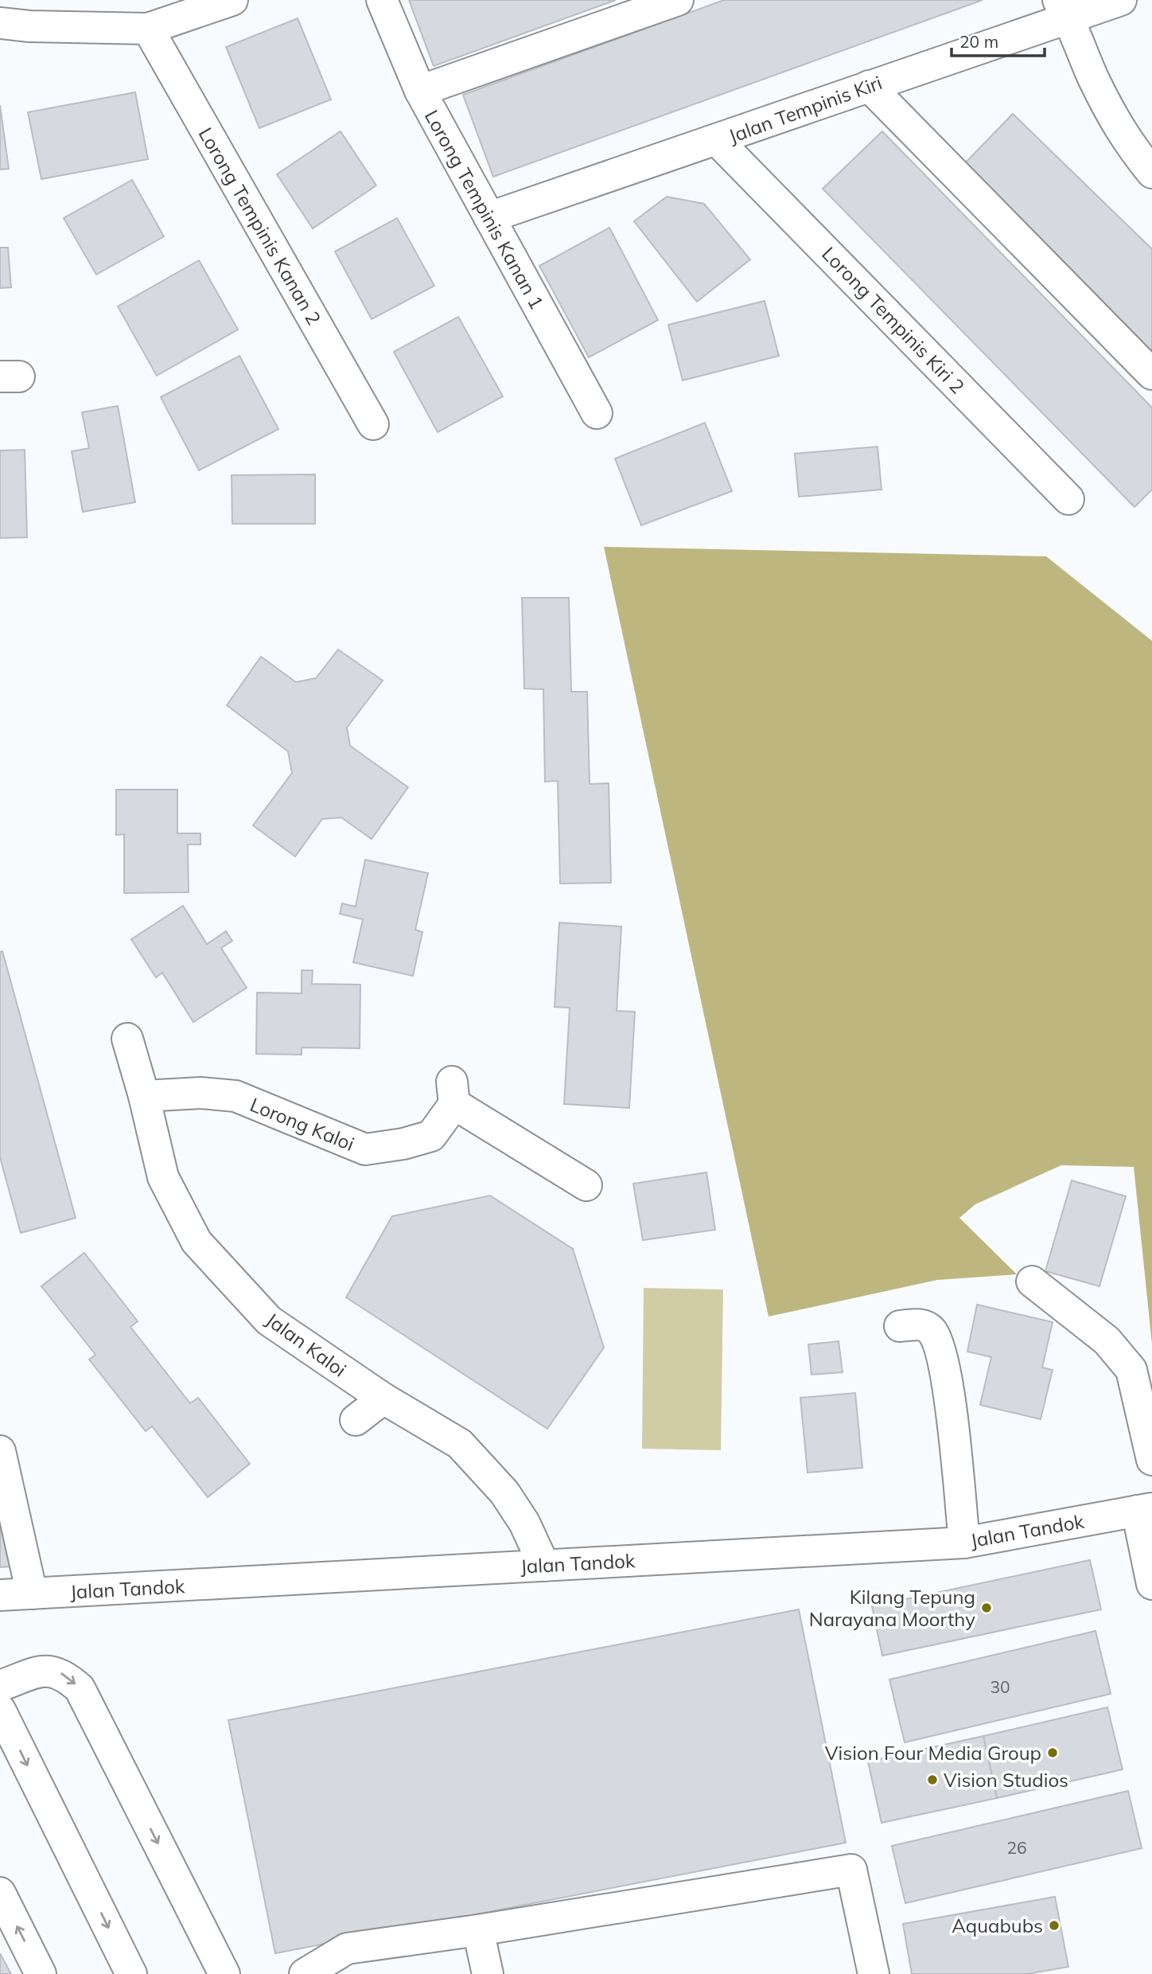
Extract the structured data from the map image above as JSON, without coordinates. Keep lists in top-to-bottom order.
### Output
{
  "streets": {
    "street": [
      "Jalan Tempinis Kiri",
      "Lorong Tempinis Kanan 1",
      "Lorong Tempinis Kanan 2",
      "Lorong Tempinis Kiri 2",
      "Lorong Kaloi",
      "Jalan Kaloi",
      "Jalan Tandok"
    ]
  },
  "crossings": [
    ["Jalan Tempinis Kiri", "Lorong Tempinis Kanan 1"],
    ["Jalan Tempinis Kiri", "Lorong Tempinis Kiri 2"],
    ["Lorong Kaloi", "Jalan Kaloi"],
    ["Jalan Kaloi", "Jalan Tandok"]
  ],
  "places": [
    "Kilang Tepung Narayana Moorthy",
    "Vision Four Media Group",
    "Vision Studios",
    "Aquabubs"
  ],
  "house_numbers": ["30", "26"],
  "scale_bar": "20 m"
}
